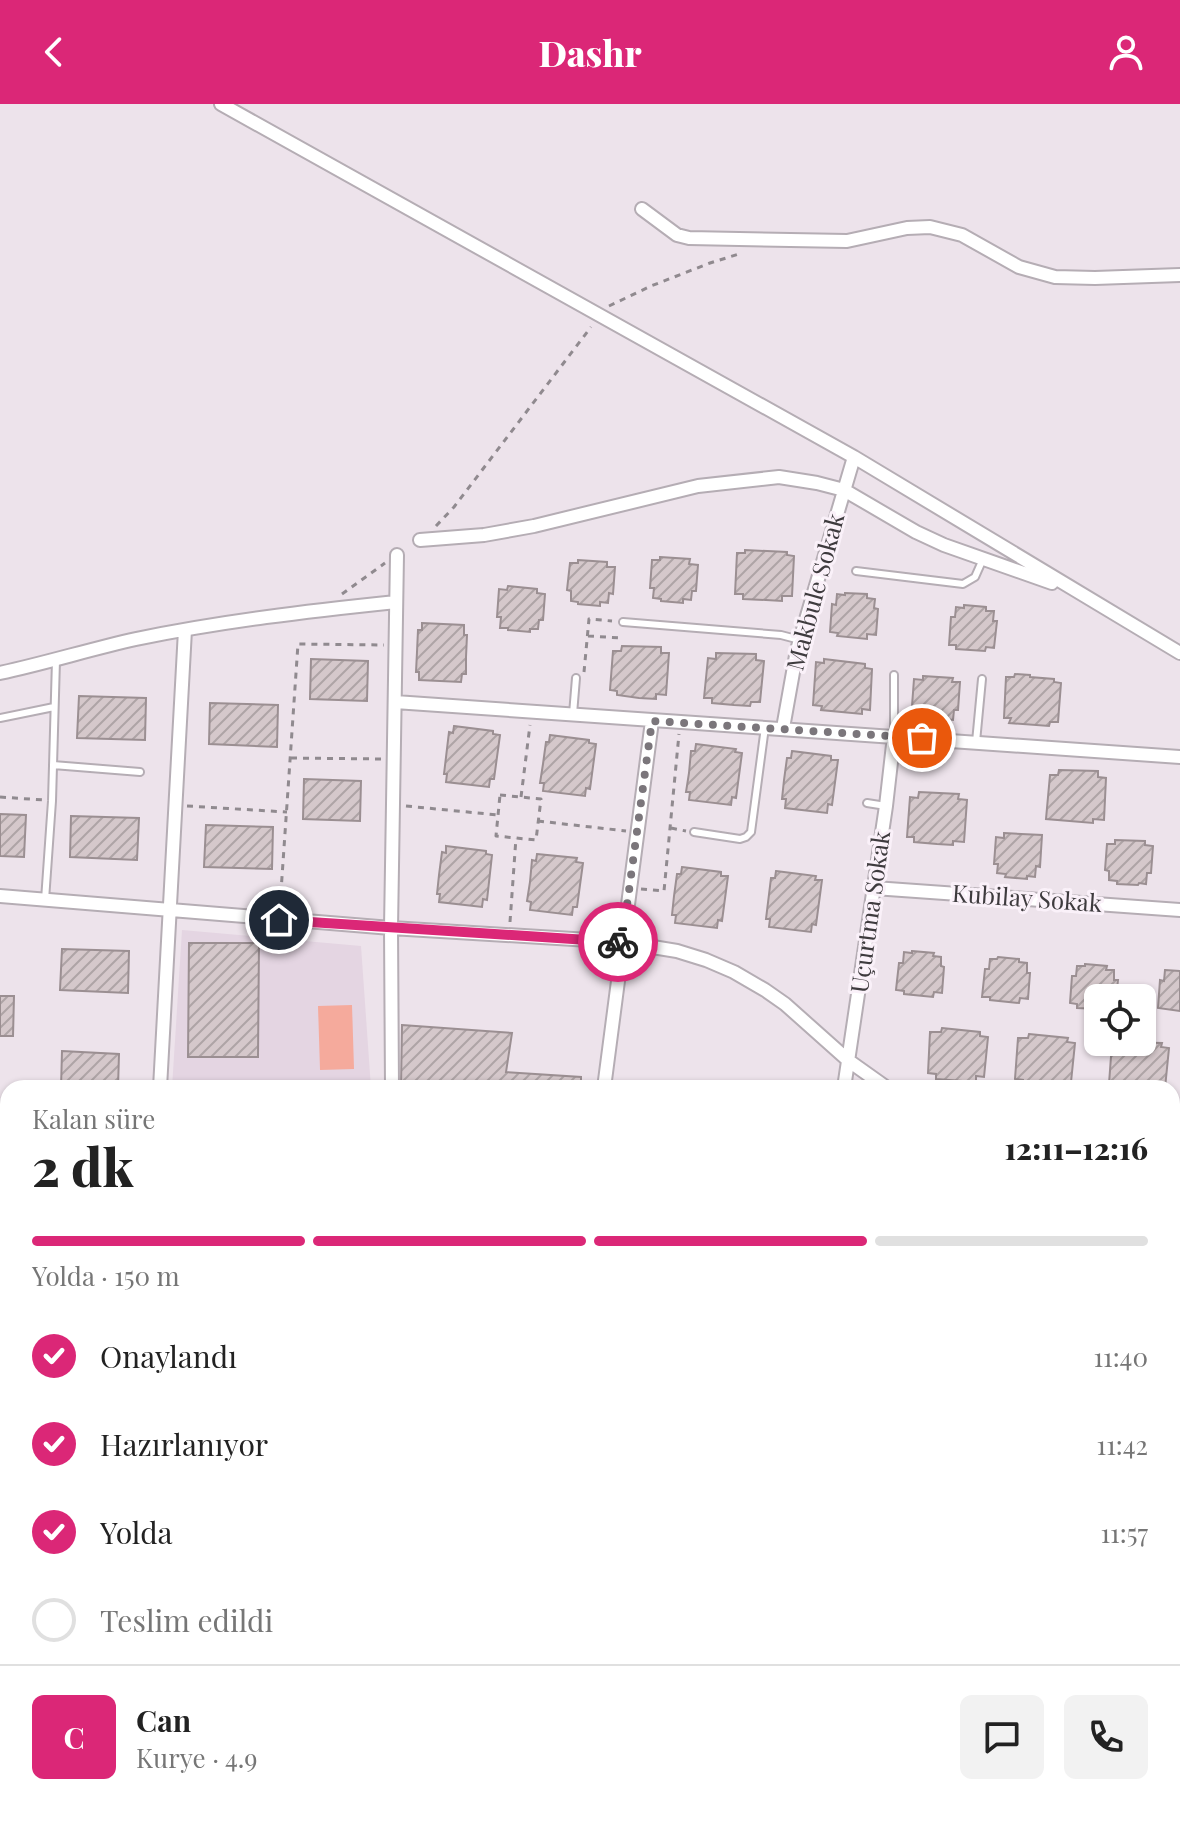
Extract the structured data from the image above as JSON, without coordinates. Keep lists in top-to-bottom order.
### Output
{
  "streets": {
    "street": ["Makbule Sokak", "Kubilay Sokak", "Uçurtma Sokak"]
  },
  "crossings": [
    ["Kubilay Sokak", "Uçurtma Sokak"]
  ],
  "page": {
    "header": "Dashr",
    "heading": ["2 dk", "Kalan süre", "12:11–12:16"],
    "panel": ["Can", "Kurye · 4.9"],
    "bar": "Yolda · 150 m",
    "list": [
      ["Onaylandı", "11:40"],
      ["Hazırlanıyor", "11:42"],
      ["Yolda", "11:57"],
      "Teslim edildi"
    ],
    "round": "C"
  }
}
